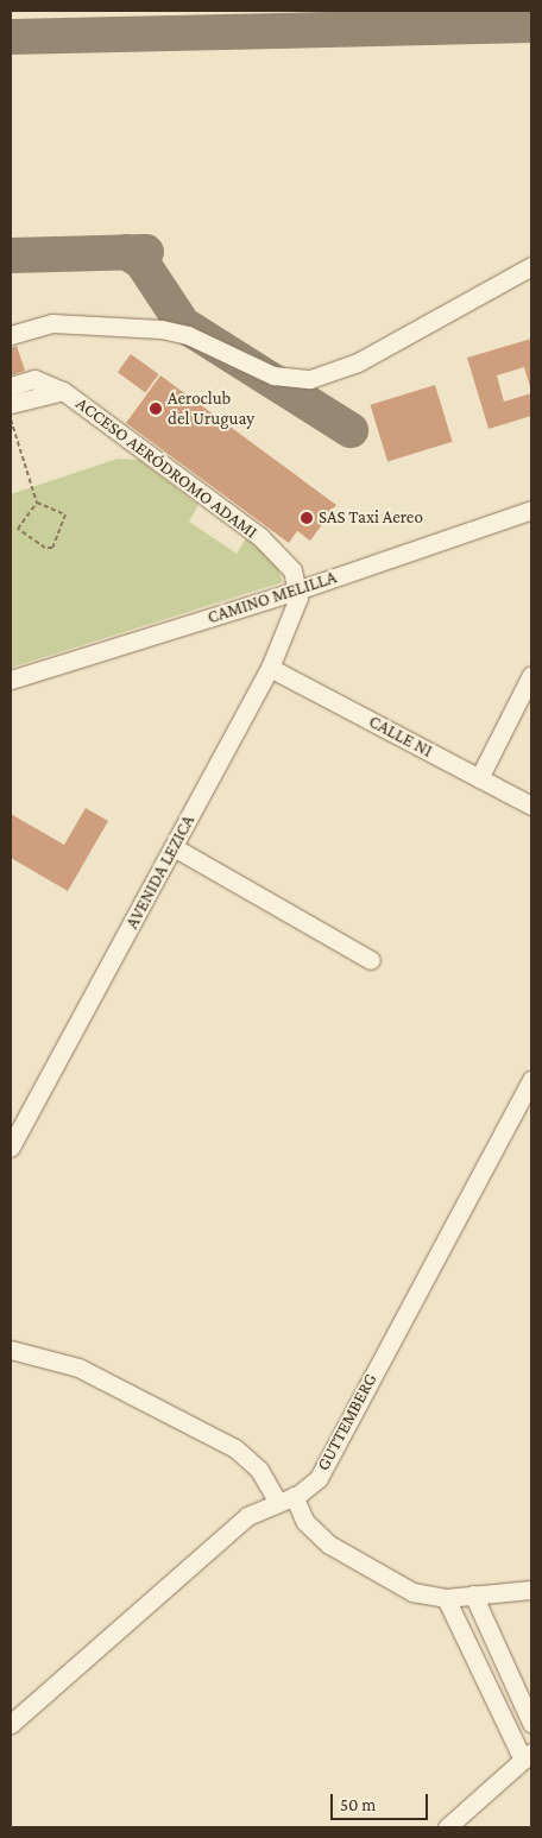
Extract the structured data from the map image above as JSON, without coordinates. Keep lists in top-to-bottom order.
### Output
{
  "streets": {
    "street": [
      "ACCESO AERÓDROMO ADAMI",
      "CAMINO MELILLA",
      "CALLE N1",
      "AVENIDA LEZICA",
      "GUTTEMBERG"
    ]
  },
  "crossings": [
    ["ACCESO AERÓDROMO ADAMI", "CAMINO MELILLA"],
    ["ACCESO AERÓDROMO ADAMI", "AVENIDA LEZICA"],
    ["CAMINO MELILLA", "AVENIDA LEZICA"],
    ["CALLE N1", "AVENIDA LEZICA"]
  ],
  "places": ["Aeroclub del Uruguay", "SAS Taxi Aereo"],
  "scale_bar": "50 m"
}
